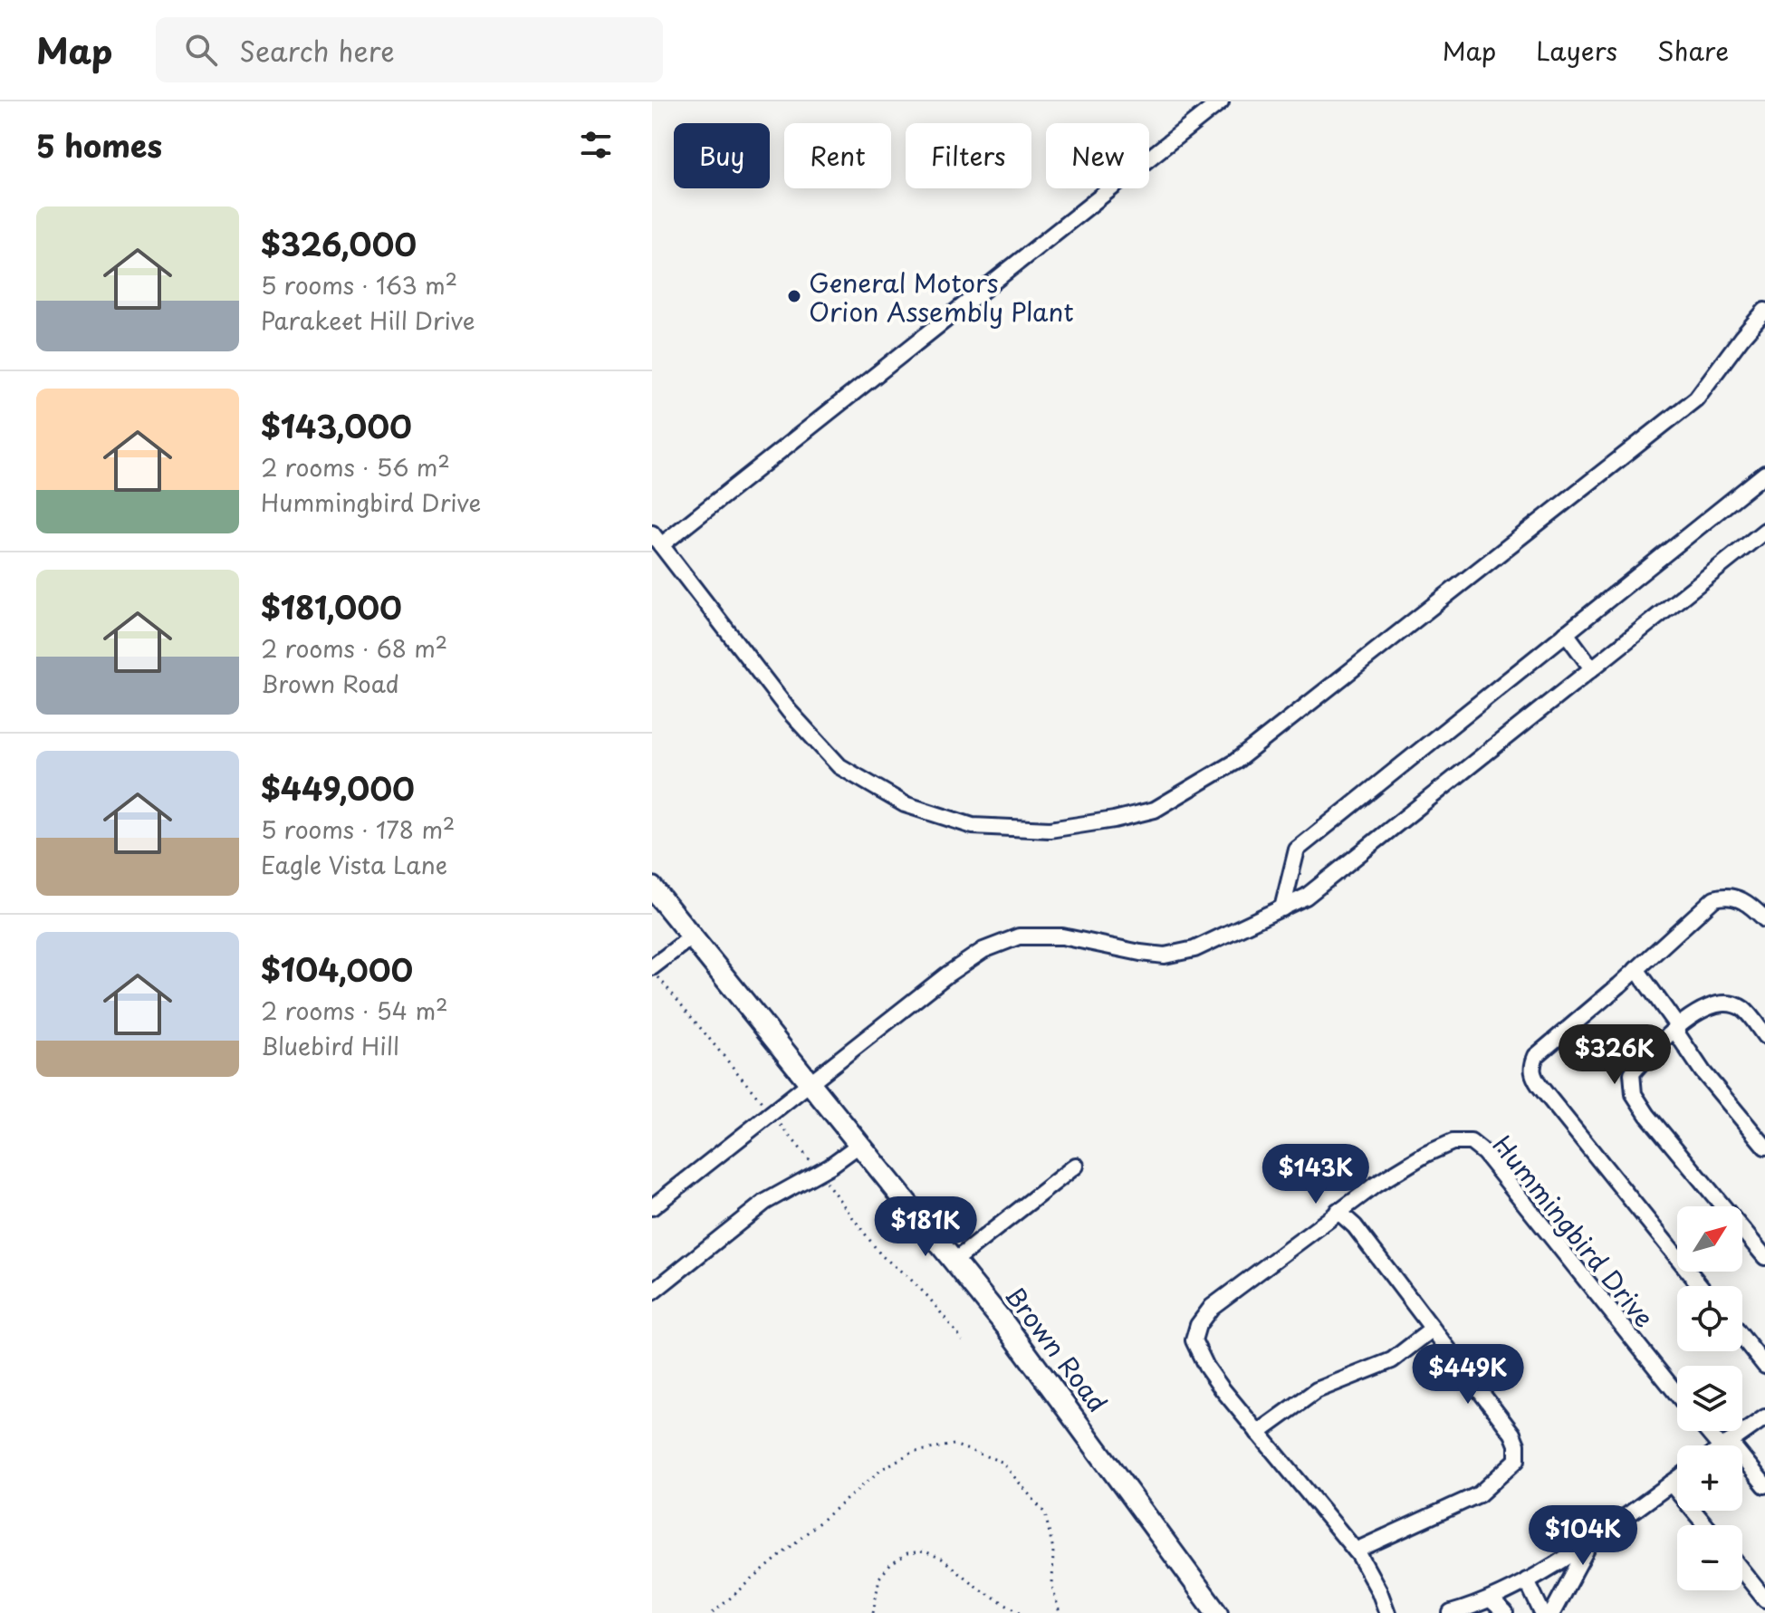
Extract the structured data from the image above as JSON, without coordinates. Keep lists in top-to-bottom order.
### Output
{
  "streets": {
    "main road": ["Brown Road"],
    "street": ["Hummingbird Drive"]
  },
  "places": ["General Motors Orion Assembly Plant"],
  "north": "top right",
  "page": {
    "header": "Map",
    "search": "Search here",
    "nav": ["Map", "Layers", "Share"],
    "heading": "5 homes",
    "chip": [
      "Buy",
      "Rent",
      "Filters",
      "New"
    ],
    "list": [
      {
        "name": "$326,000",
        "note": "5 rooms · 163 m² · Parakeet Hill Drive"
      },
      {
        "name": "$143,000",
        "note": "2 rooms · 56 m² · Hummingbird Drive"
      },
      {
        "name": "$181,000",
        "note": "2 rooms · 68 m² · Brown Road"
      },
      {
        "name": "$449,000",
        "note": "5 rooms · 178 m² · Eagle Vista Lane"
      },
      {
        "name": "$104,000",
        "note": "2 rooms · 54 m² · Bluebird Hill"
      }
    ],
    "price": [
      "$326K",
      "$143K",
      "$181K",
      "$449K",
      "$104K"
    ],
    "map_buttons": ["+", "−"]
  }
}
